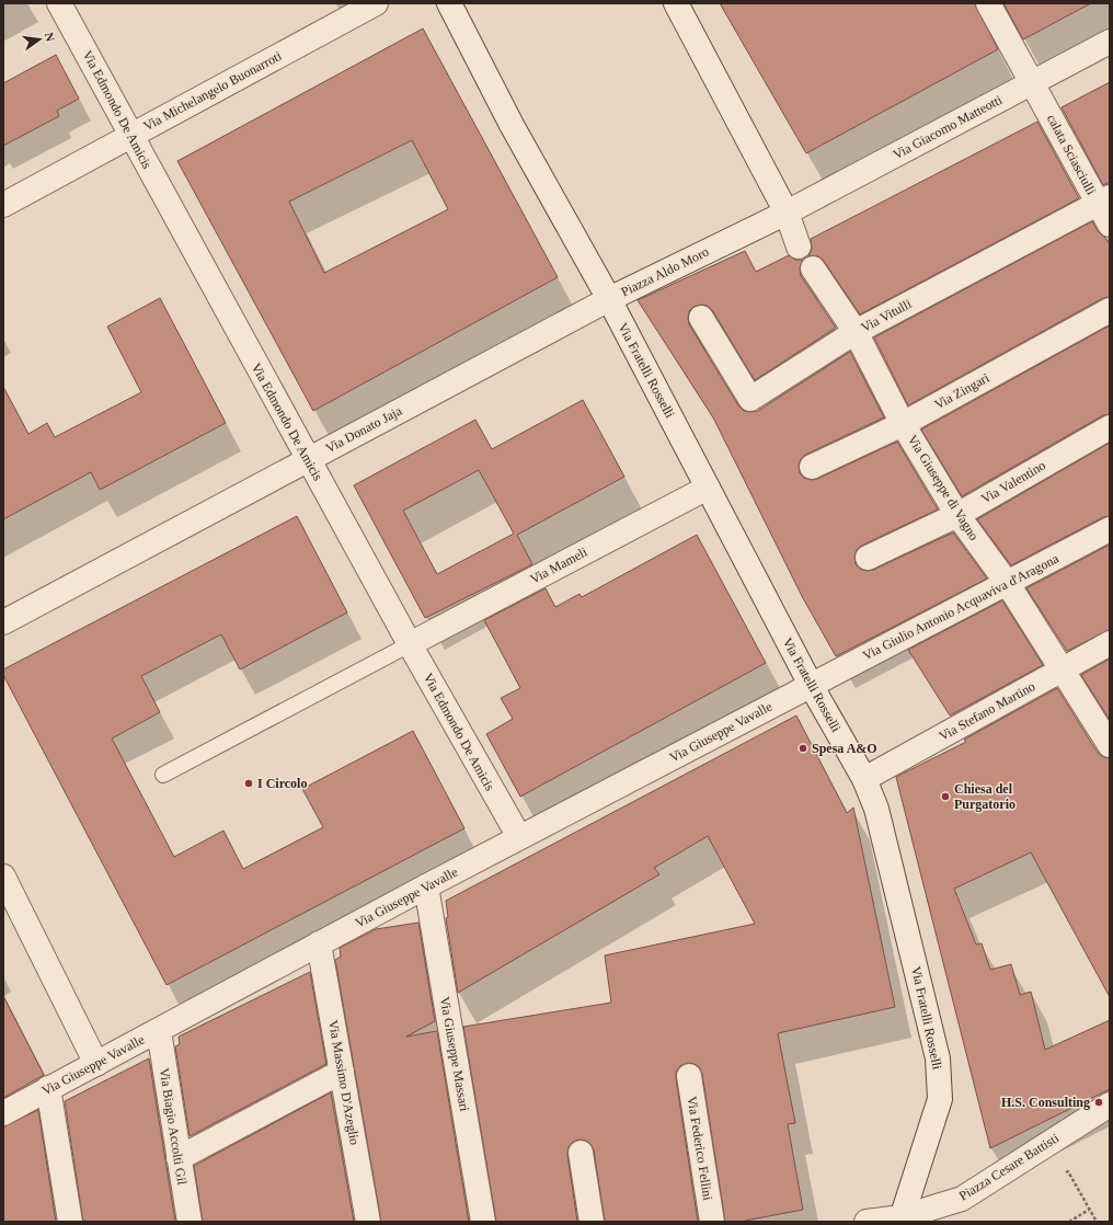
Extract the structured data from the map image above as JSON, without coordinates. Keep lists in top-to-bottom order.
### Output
{
  "streets": {
    "street": [
      "Via Michelangelo Buonarroti",
      "Via Edmondo De Amicis",
      "Via Giacomo Matteotti",
      "calata Sciasciulli",
      "Piazza Aldo Moro",
      "Via Vitulli",
      "Via Fratelli Rosselli",
      "Via Zingari",
      "Via Donato Jaja",
      "Via Valentino",
      "Via Giuseppe di Vagno",
      "Via Mameli",
      "Via Giulio Antonio Acquaviva d'Aragona",
      "Via Stefano Martino",
      "Via Giuseppe Vavalle",
      "Via Giuseppe Massari",
      "Via Massimo D'Azeglio",
      "Via Biagio Accolti Gil",
      "Via Federico Fellini",
      "Piazza Cesare Battisti"
    ]
  },
  "crossings": [
    ["Via Michelangelo Buonarroti", "Via Edmondo De Amicis"],
    ["Via Edmondo De Amicis", "Via Donato Jaja"],
    ["Via Edmondo De Amicis", "Via Mameli"],
    ["Via Edmondo De Amicis", "Via Giuseppe Vavalle"],
    ["Via Giacomo Matteotti", "calata Sciasciulli"],
    ["Via Giacomo Matteotti", "Piazza Aldo Moro"],
    ["calata Sciasciulli", "Via Vitulli"],
    ["Piazza Aldo Moro", "Via Fratelli Rosselli"],
    ["Piazza Aldo Moro", "Via Donato Jaja"],
    ["Via Vitulli", "Via Giuseppe di Vagno"],
    ["Via Fratelli Rosselli", "Via Donato Jaja"],
    ["Via Fratelli Rosselli", "Via Mameli"],
    ["Via Fratelli Rosselli", "Via Giulio Antonio Acquaviva d'Aragona"],
    ["Via Fratelli Rosselli", "Via Stefano Martino"],
    ["Via Fratelli Rosselli", "Via Giuseppe Vavalle"],
    ["Via Fratelli Rosselli", "Piazza Cesare Battisti"],
    ["Via Zingari", "Via Giuseppe di Vagno"],
    ["Via Valentino", "Via Giuseppe di Vagno"],
    ["Via Giuseppe di Vagno", "Via Giulio Antonio Acquaviva d'Aragona"],
    ["Via Giuseppe di Vagno", "Via Stefano Martino"],
    ["Via Giulio Antonio Acquaviva d'Aragona", "Via Giuseppe Vavalle"],
    ["Via Giuseppe Vavalle", "Via Giuseppe Massari"],
    ["Via Giuseppe Vavalle", "Via Massimo D'Azeglio"],
    ["Via Giuseppe Vavalle", "Via Biagio Accolti Gil"]
  ],
  "places": [
    "Spesa A&O",
    "I Circolo",
    "Chiesa del Purgatorio",
    "H.S. Consulting"
  ],
  "north": "right"
}
